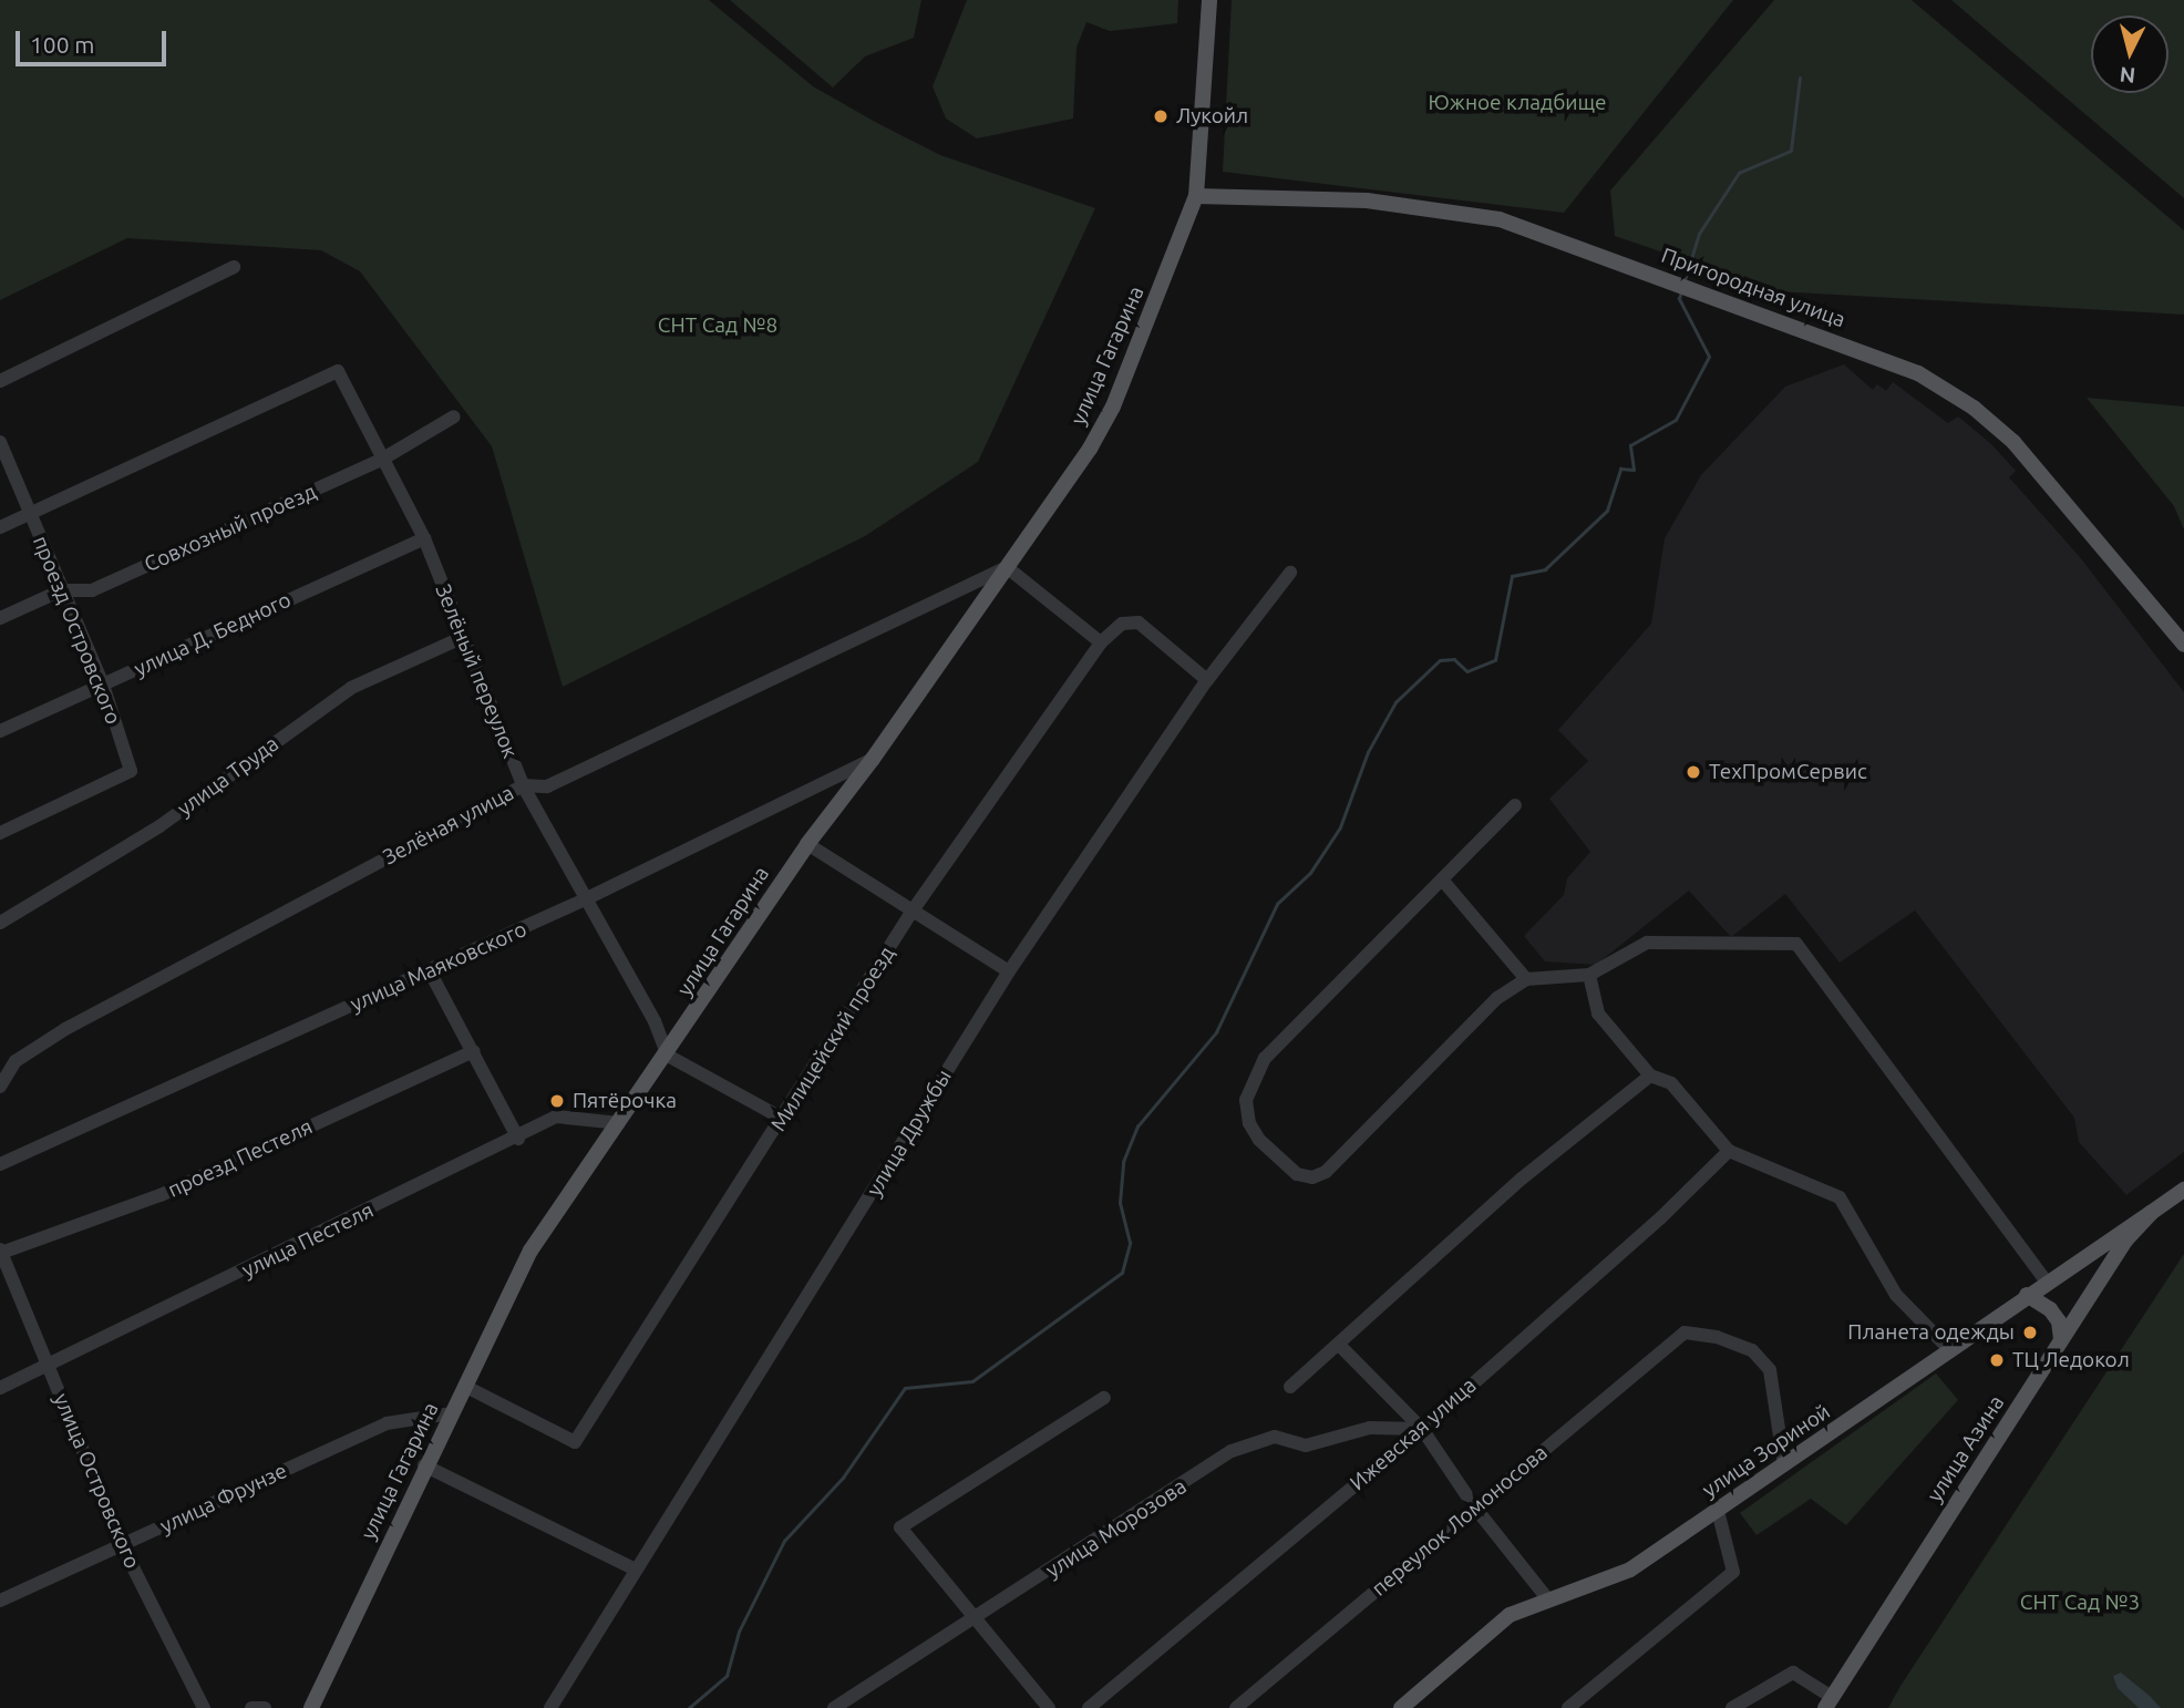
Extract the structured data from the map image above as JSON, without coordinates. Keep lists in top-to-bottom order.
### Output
{
  "streets": {
    "main road": [
      "Пригородная улица",
      "улица Гагарина",
      "улица Азина",
      "улица Зориной"
    ],
    "street": [
      "Совхозный проезд",
      "проезд Островского",
      "улица Д. Бедного",
      "Зелёный переулок",
      "улица Труда",
      "Зелёная улица",
      "улица Маяковского",
      "Милицейский проезд",
      "улица Дружбы",
      "проезд Пестеля",
      "улица Пестеля",
      "Ижевская улица",
      "улица Островского",
      "улица Фрунзе",
      "переулок Ломоносова",
      "улица Морозова"
    ]
  },
  "crossings": [
    ["Пригородная улица", "улица Гагарина"],
    ["улица Гагарина", "Зелёный переулок"],
    ["улица Гагарина", "Зелёная улица"],
    ["улица Гагарина", "улица Маяковского"],
    ["улица Гагарина", "Милицейский проезд"],
    ["улица Гагарина", "улица Пестеля"],
    ["улица Гагарина", "улица Фрунзе"],
    ["Совхозный проезд", "проезд Островского"],
    ["Совхозный проезд", "Зелёный переулок"],
    ["проезд Островского", "улица Д. Бедного"],
    ["проезд Островского", "Зелёный переулок"],
    ["улица Д. Бедного", "Зелёный переулок"],
    ["Зелёный переулок", "улица Труда"],
    ["Зелёный переулок", "Зелёная улица"],
    ["Зелёный переулок", "улица Маяковского"],
    ["проезд Пестеля", "улица Островского"],
    ["улица Пестеля", "улица Островского"],
    ["Ижевская улица", "улица Морозова"],
    ["улица Азина", "улица Зориной"],
    ["улица Зориной", "переулок Ломоносова"],
    ["улица Островского", "улица Фрунзе"]
  ],
  "parks": ["Южное кладбище", "СНТ Сад №8", "СНТ Сад №3"],
  "places": [
    "Лукойл",
    "ТехПромСервис",
    "Пятёрочка",
    "Планета одежды",
    "ТЦ Ледокол"
  ],
  "scale_bar": "100 m",
  "north": "bottom"
}
